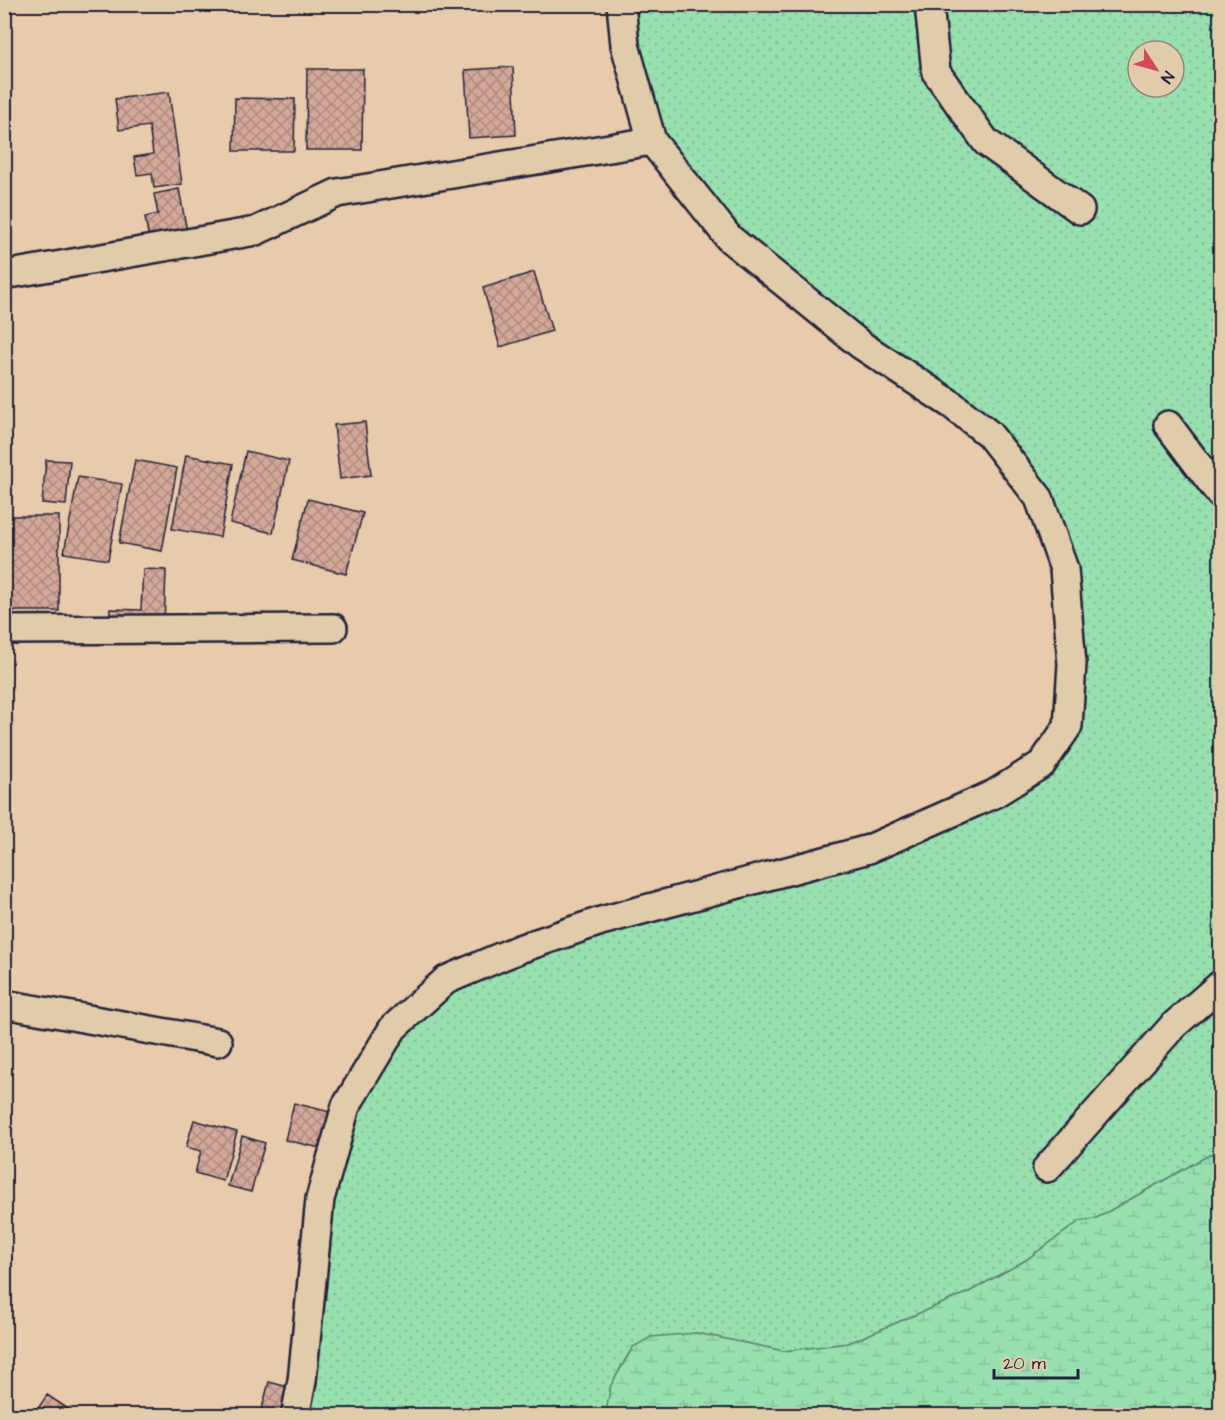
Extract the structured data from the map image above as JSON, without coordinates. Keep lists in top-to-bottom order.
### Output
{
  "scale_bar": "20 m",
  "north": "bottom right"
}
